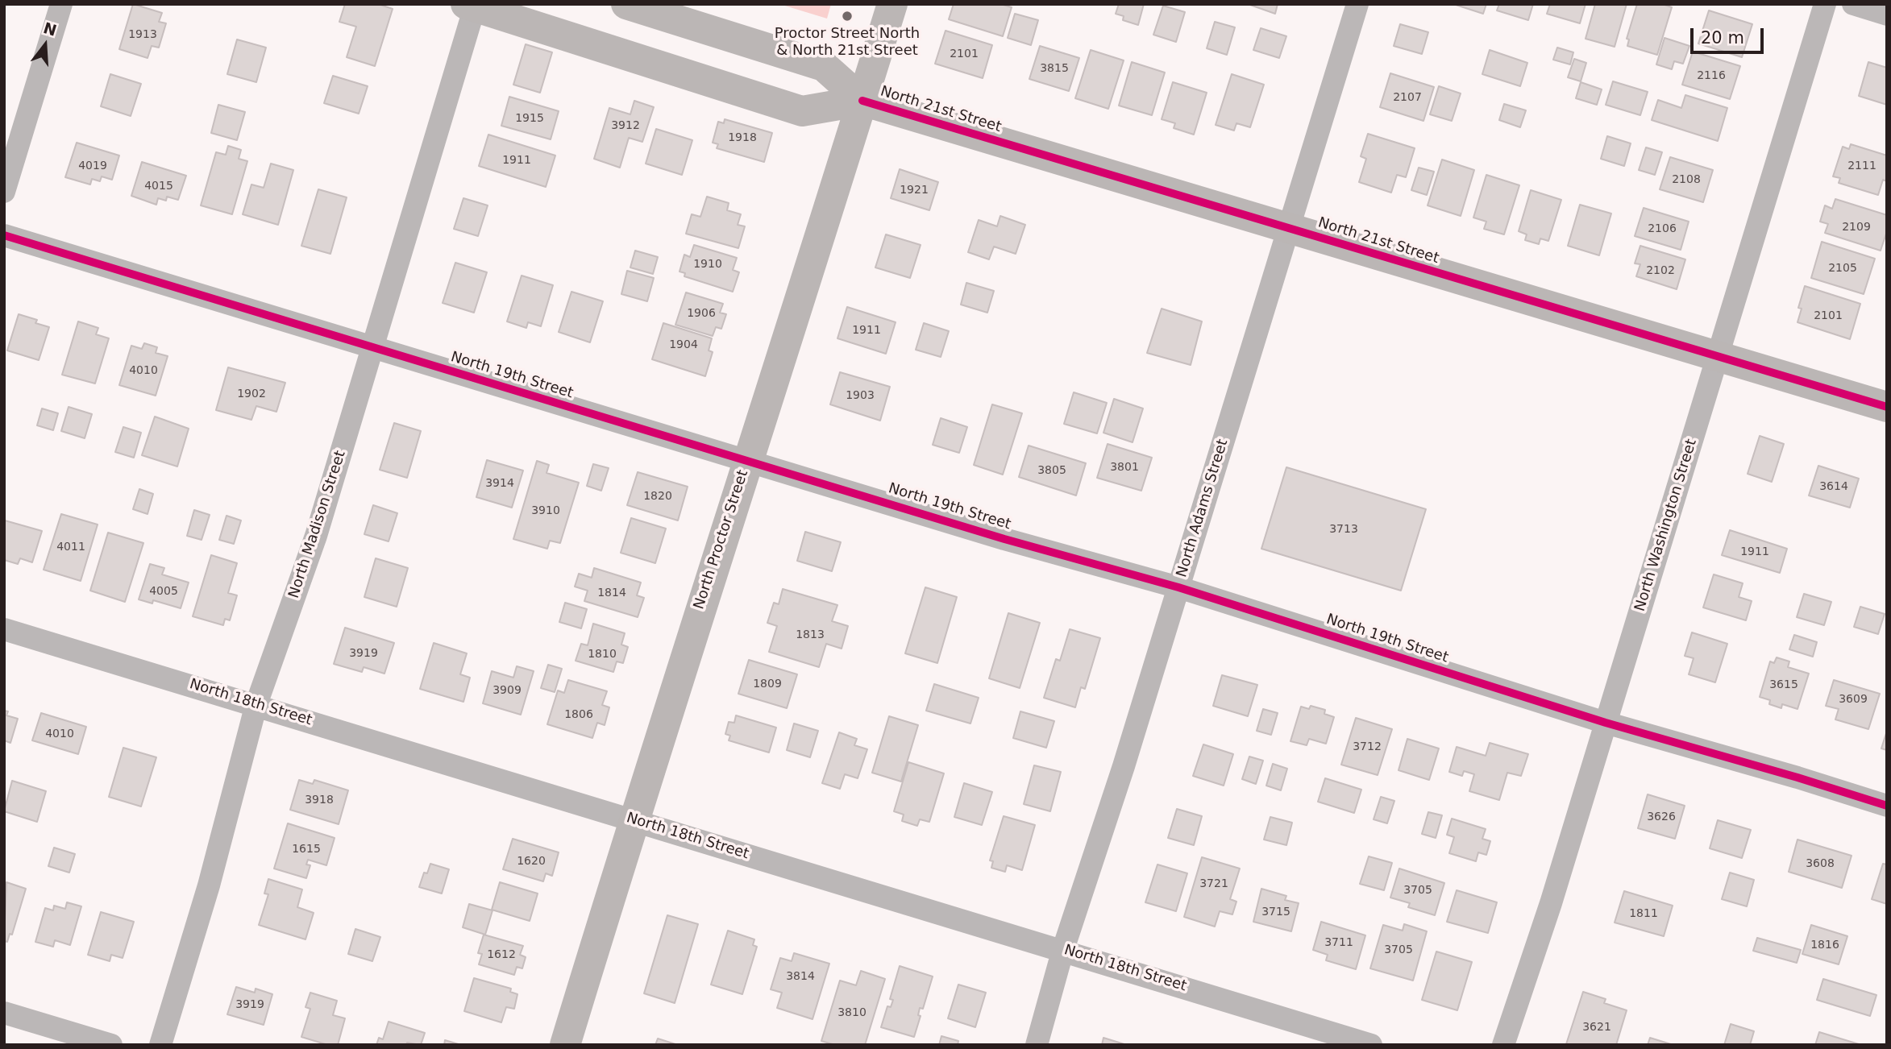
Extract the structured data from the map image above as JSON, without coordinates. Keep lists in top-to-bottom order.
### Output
{
  "streets": {
    "main road": ["North 21st Street", "North Proctor Street"],
    "street": [
      "North 19th Street",
      "North Adams Street",
      "North Madison Street",
      "North Washington Street",
      "North 18th Street"
    ]
  },
  "crossings": [
    ["North 21st Street", "North Adams Street"],
    ["North 21st Street", "North Madison Street"],
    ["North 21st Street", "North Washington Street"],
    ["North 21st Street", "North Proctor Street"],
    ["North 19th Street", "North Adams Street"],
    ["North 19th Street", "North Madison Street"],
    ["North 19th Street", "North Washington Street"],
    ["North 19th Street", "North Proctor Street"],
    ["North Adams Street", "North 18th Street"],
    ["North Madison Street", "North 18th Street"],
    ["North Proctor Street", "North 18th Street"]
  ],
  "places": ["Proctor Street North & North 21st Street"],
  "house_numbers": [
    "1913",
    "2101",
    "3815",
    "2116",
    "2107",
    "1915",
    "3912",
    "1918",
    "1911",
    "4019",
    "2111",
    "2108",
    "4015",
    "1921",
    "2109",
    "2106",
    "1910",
    "2105",
    "2102",
    "1906",
    "2101",
    "1911",
    "1904",
    "4010",
    "1902",
    "1903",
    "3801",
    "3805",
    "3914",
    "3614",
    "1820",
    "3910",
    "3713",
    "4011",
    "1911",
    "4005",
    "1814",
    "1813",
    "3919",
    "1810",
    "1809",
    "3615",
    "3909",
    "3609",
    "1806",
    "4010",
    "3712",
    "3918",
    "3626",
    "1615",
    "1620",
    "3608",
    "3721",
    "3705",
    "3715",
    "1811",
    "3711",
    "1816",
    "3705",
    "1612",
    "3814",
    "3919",
    "3810",
    "3621"
  ],
  "scale_bar": "20 m",
  "north": "top"
}
